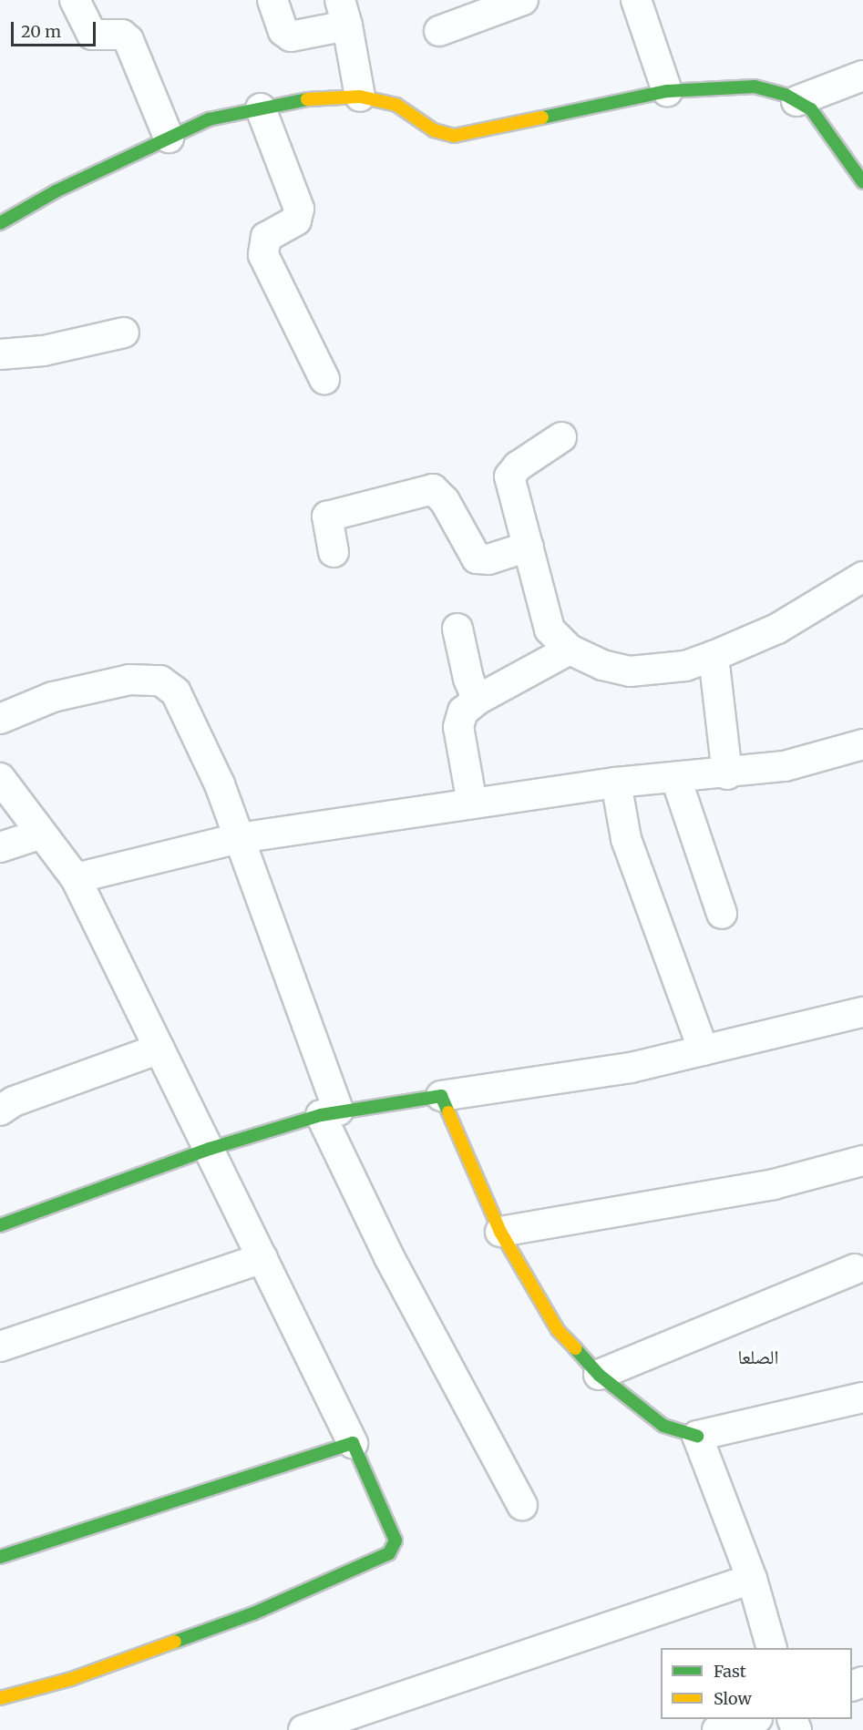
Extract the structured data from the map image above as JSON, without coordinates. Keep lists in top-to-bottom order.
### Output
{
  "districts": ["الصلعا"],
  "legend": ["Fast", "Slow"],
  "scale_bar": "20 m"
}
